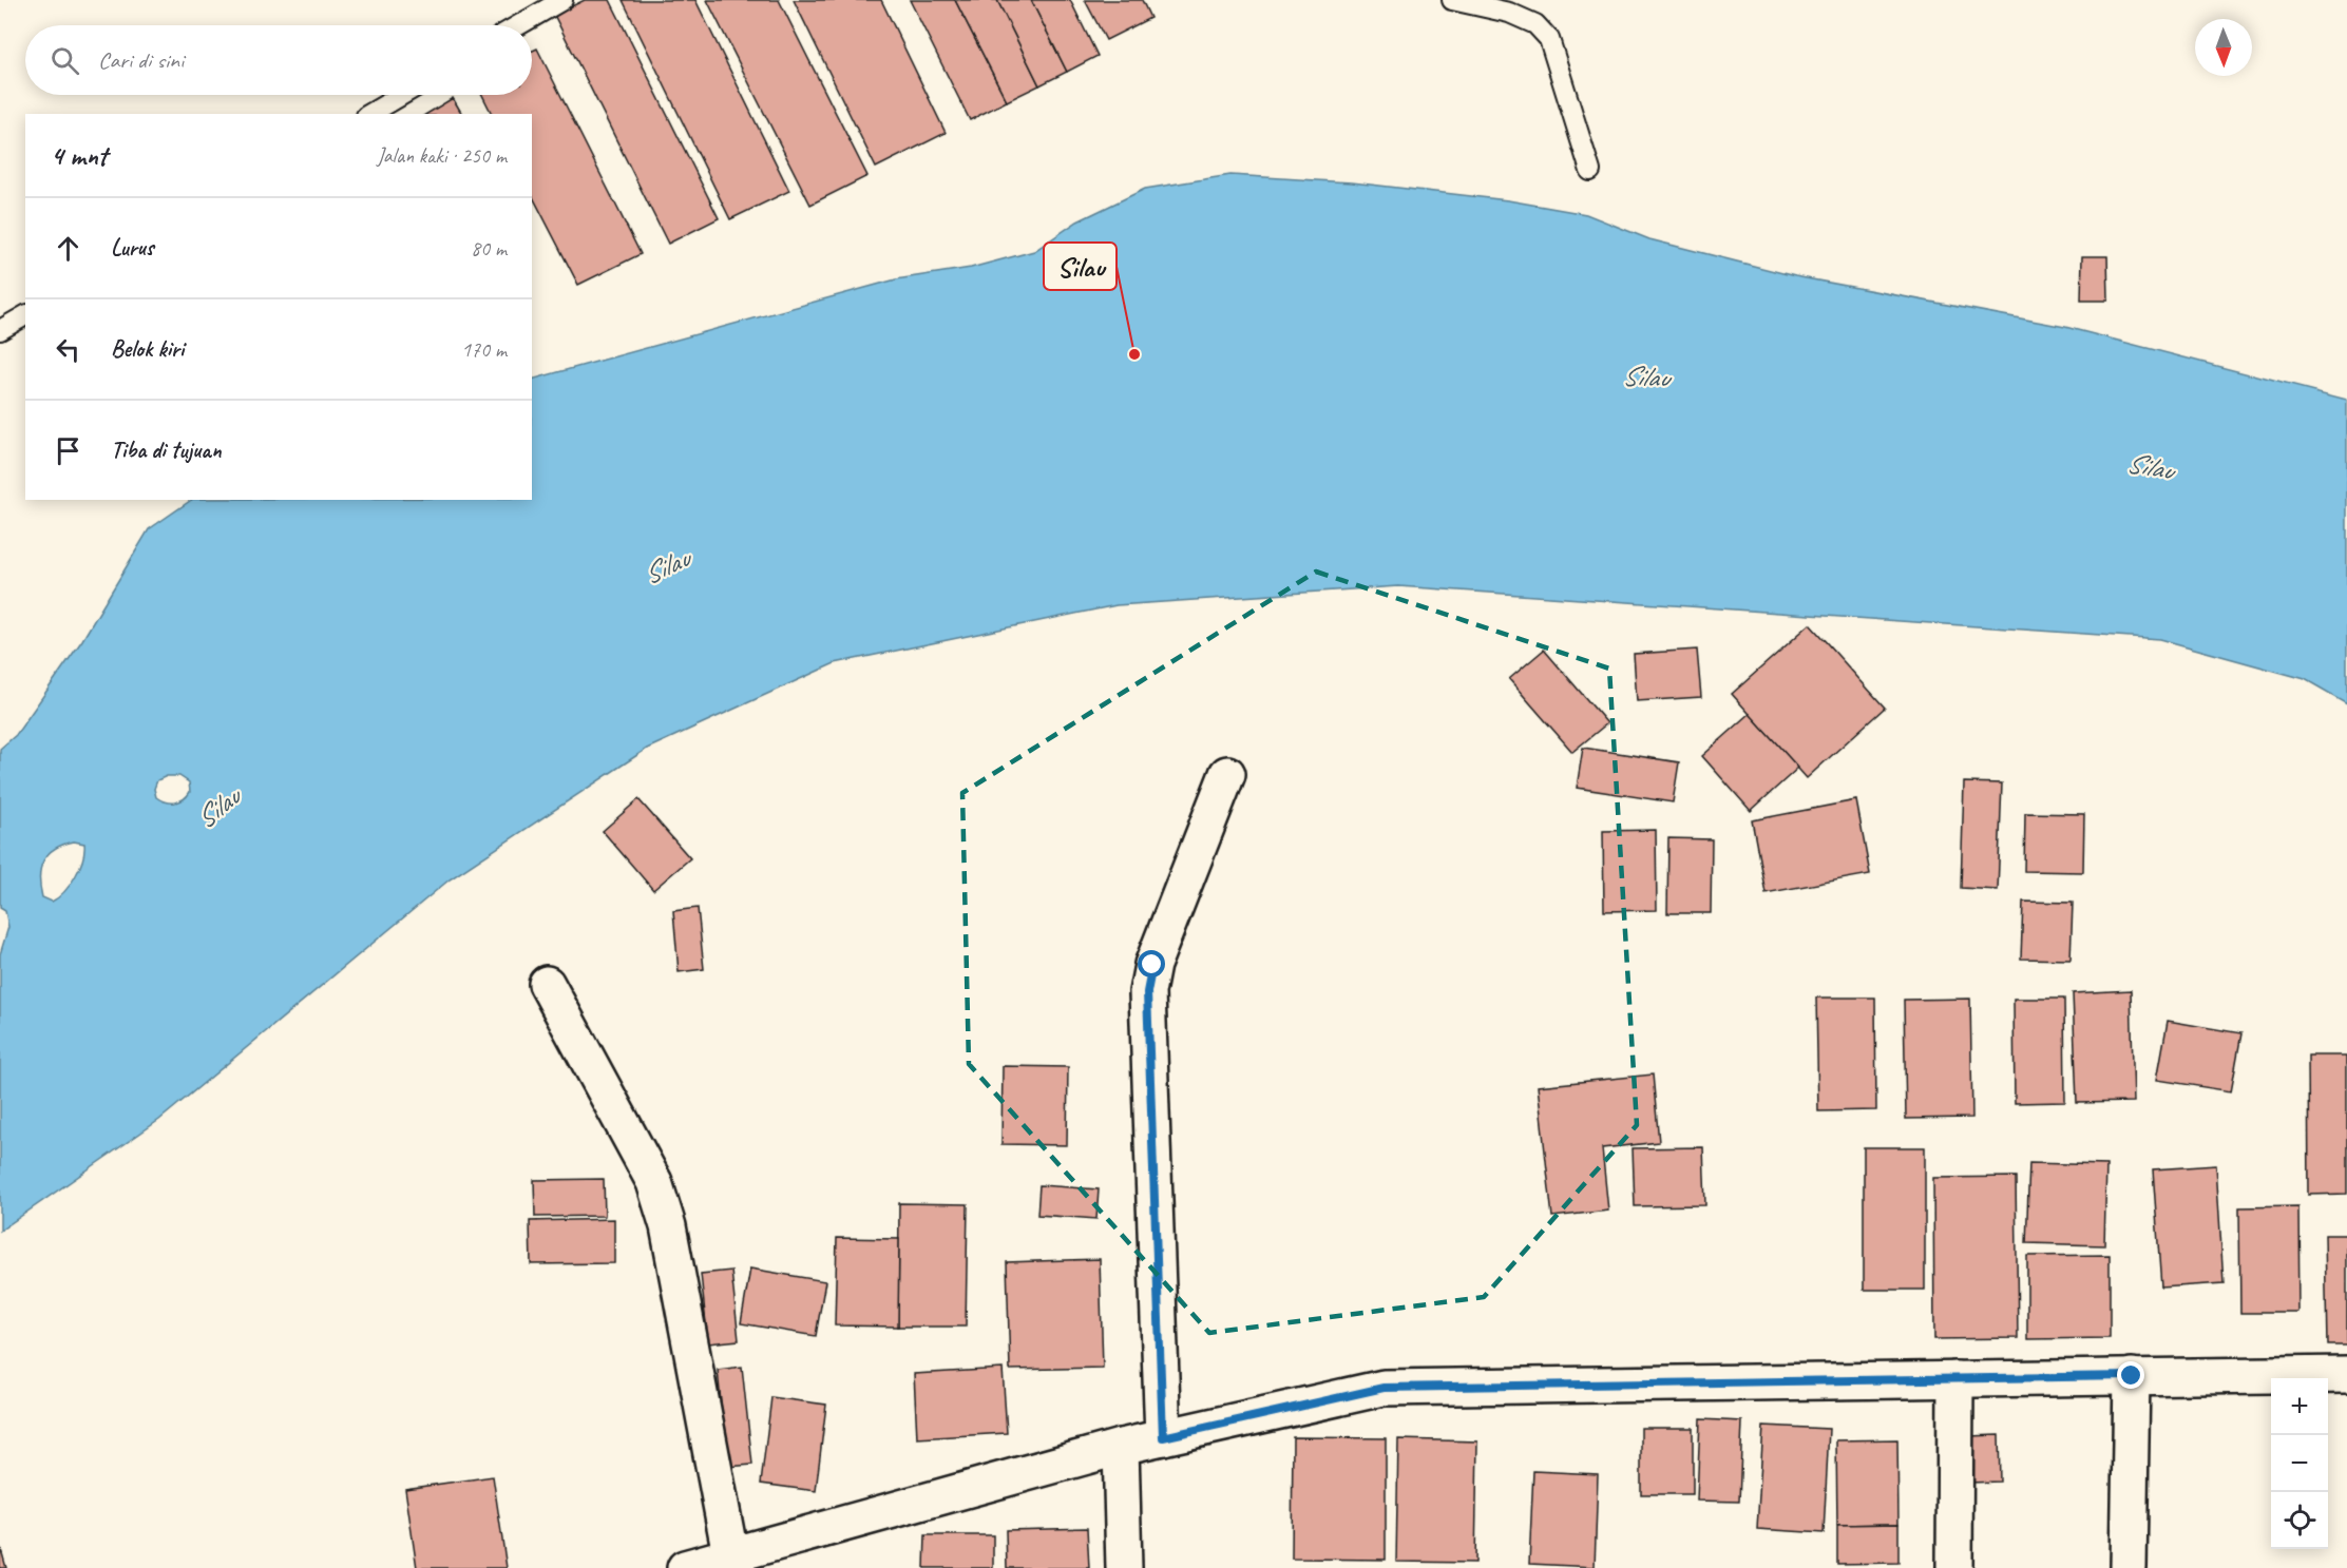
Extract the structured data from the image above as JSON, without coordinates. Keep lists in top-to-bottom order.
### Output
{
  "water": ["Silau"],
  "places": ["Silau"],
  "north": "bottom",
  "page": {
    "search": "Cari di sini",
    "heading": ["4 mnt", "Jalan kaki · 250 m"],
    "list": [
      ["Lurus", "80 m"],
      ["Belok kiri", "170 m"],
      "Tiba di tujuan"
    ],
    "map_buttons": ["+", "−"]
  }
}
